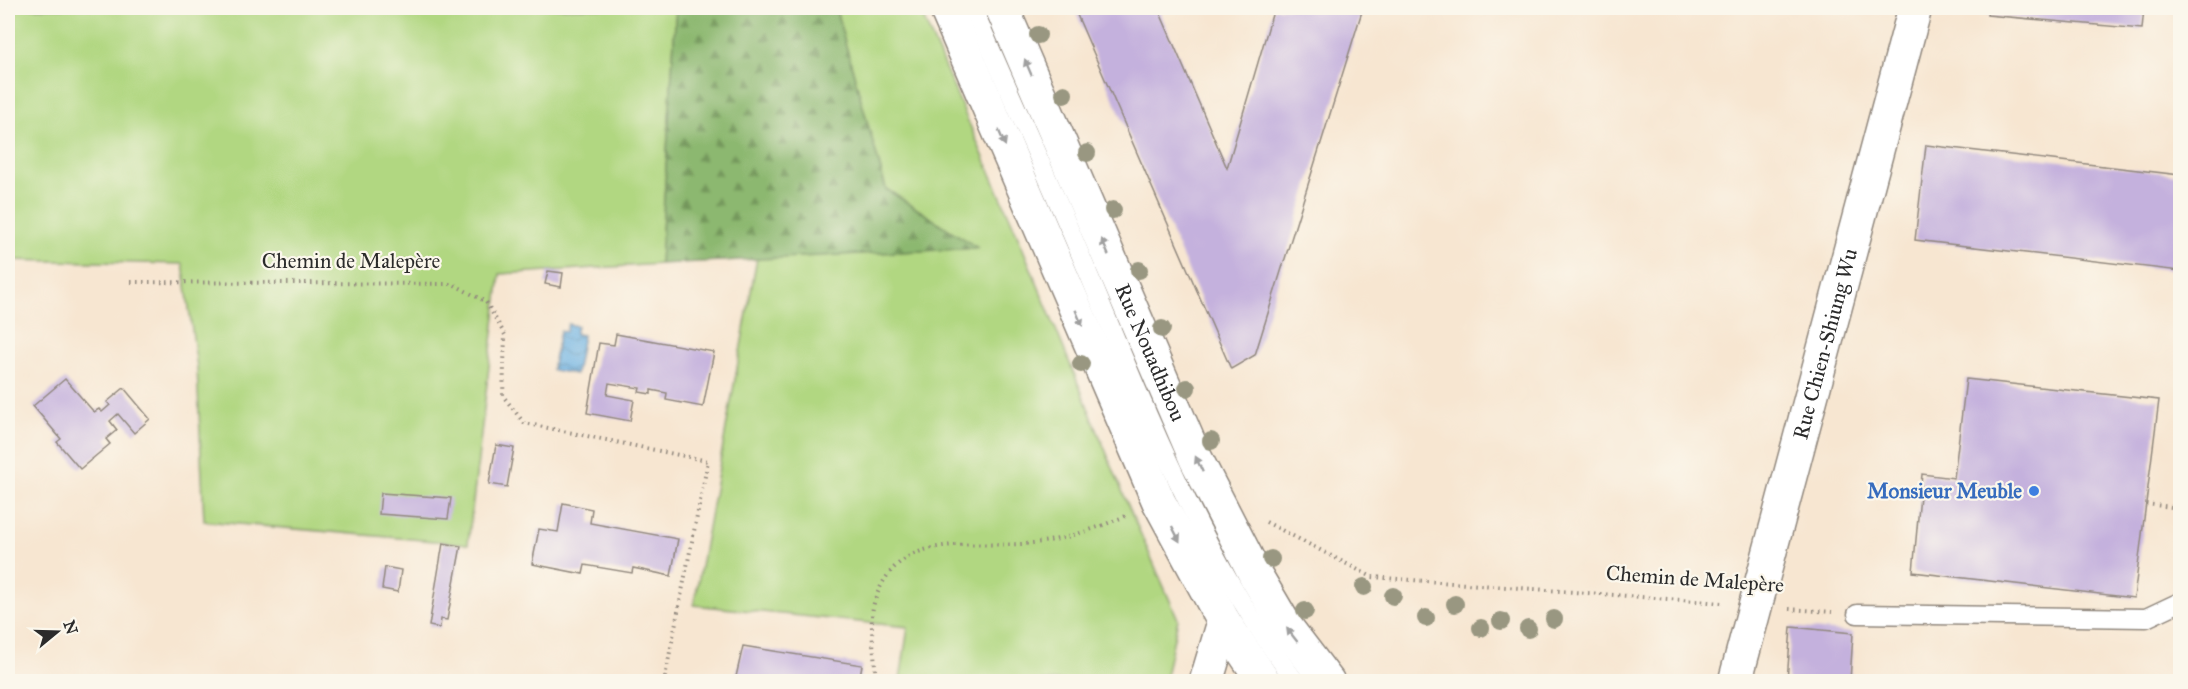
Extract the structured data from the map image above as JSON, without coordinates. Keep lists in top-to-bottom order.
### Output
{
  "streets": {
    "street": ["Rue Chien-Shiung Wu", "Rue Nouadhibou"],
    "path": ["Chemin de Malepère"]
  },
  "crossings": [
    ["Chemin de Malepère", "Rue Chien-Shiung Wu"],
    ["Chemin de Malepère", "Rue Nouadhibou"]
  ],
  "places": ["Monsieur Meuble"],
  "north": "right"
}
